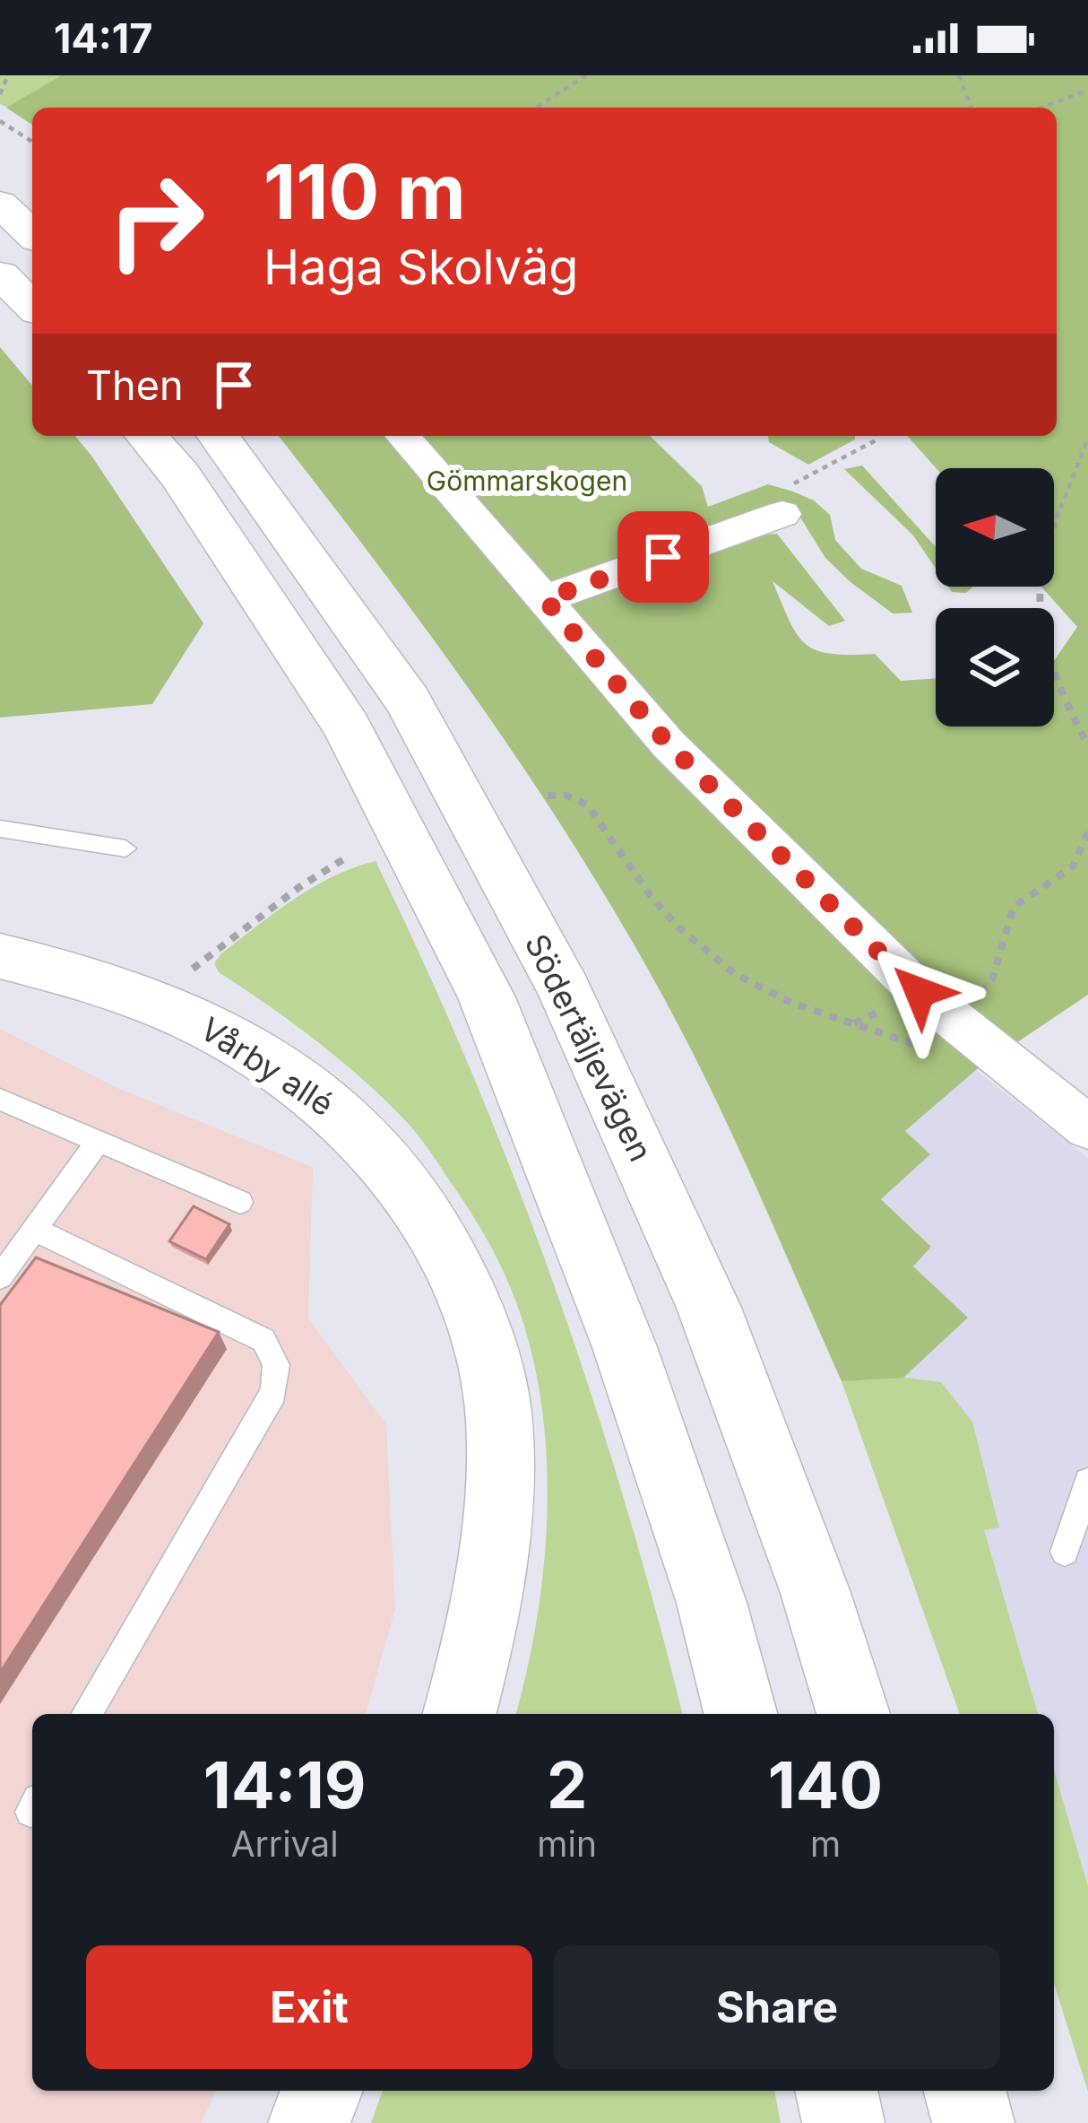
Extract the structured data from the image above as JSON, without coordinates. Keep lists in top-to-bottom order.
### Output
{
  "streets": {
    "main road": ["Södertäljevägen", "Vårby allé"]
  },
  "parks": ["Gömmarskogen"],
  "north": "left",
  "page": {
    "status": "14:17",
    "turn": ["110 m", "Haga Skolväg"],
    "then": "Then",
    "eta": [
      "14:19",
      "Arrival",
      "2",
      "min",
      "140",
      "m"
    ],
    "buttons": ["Exit", "Share"]
  }
}
